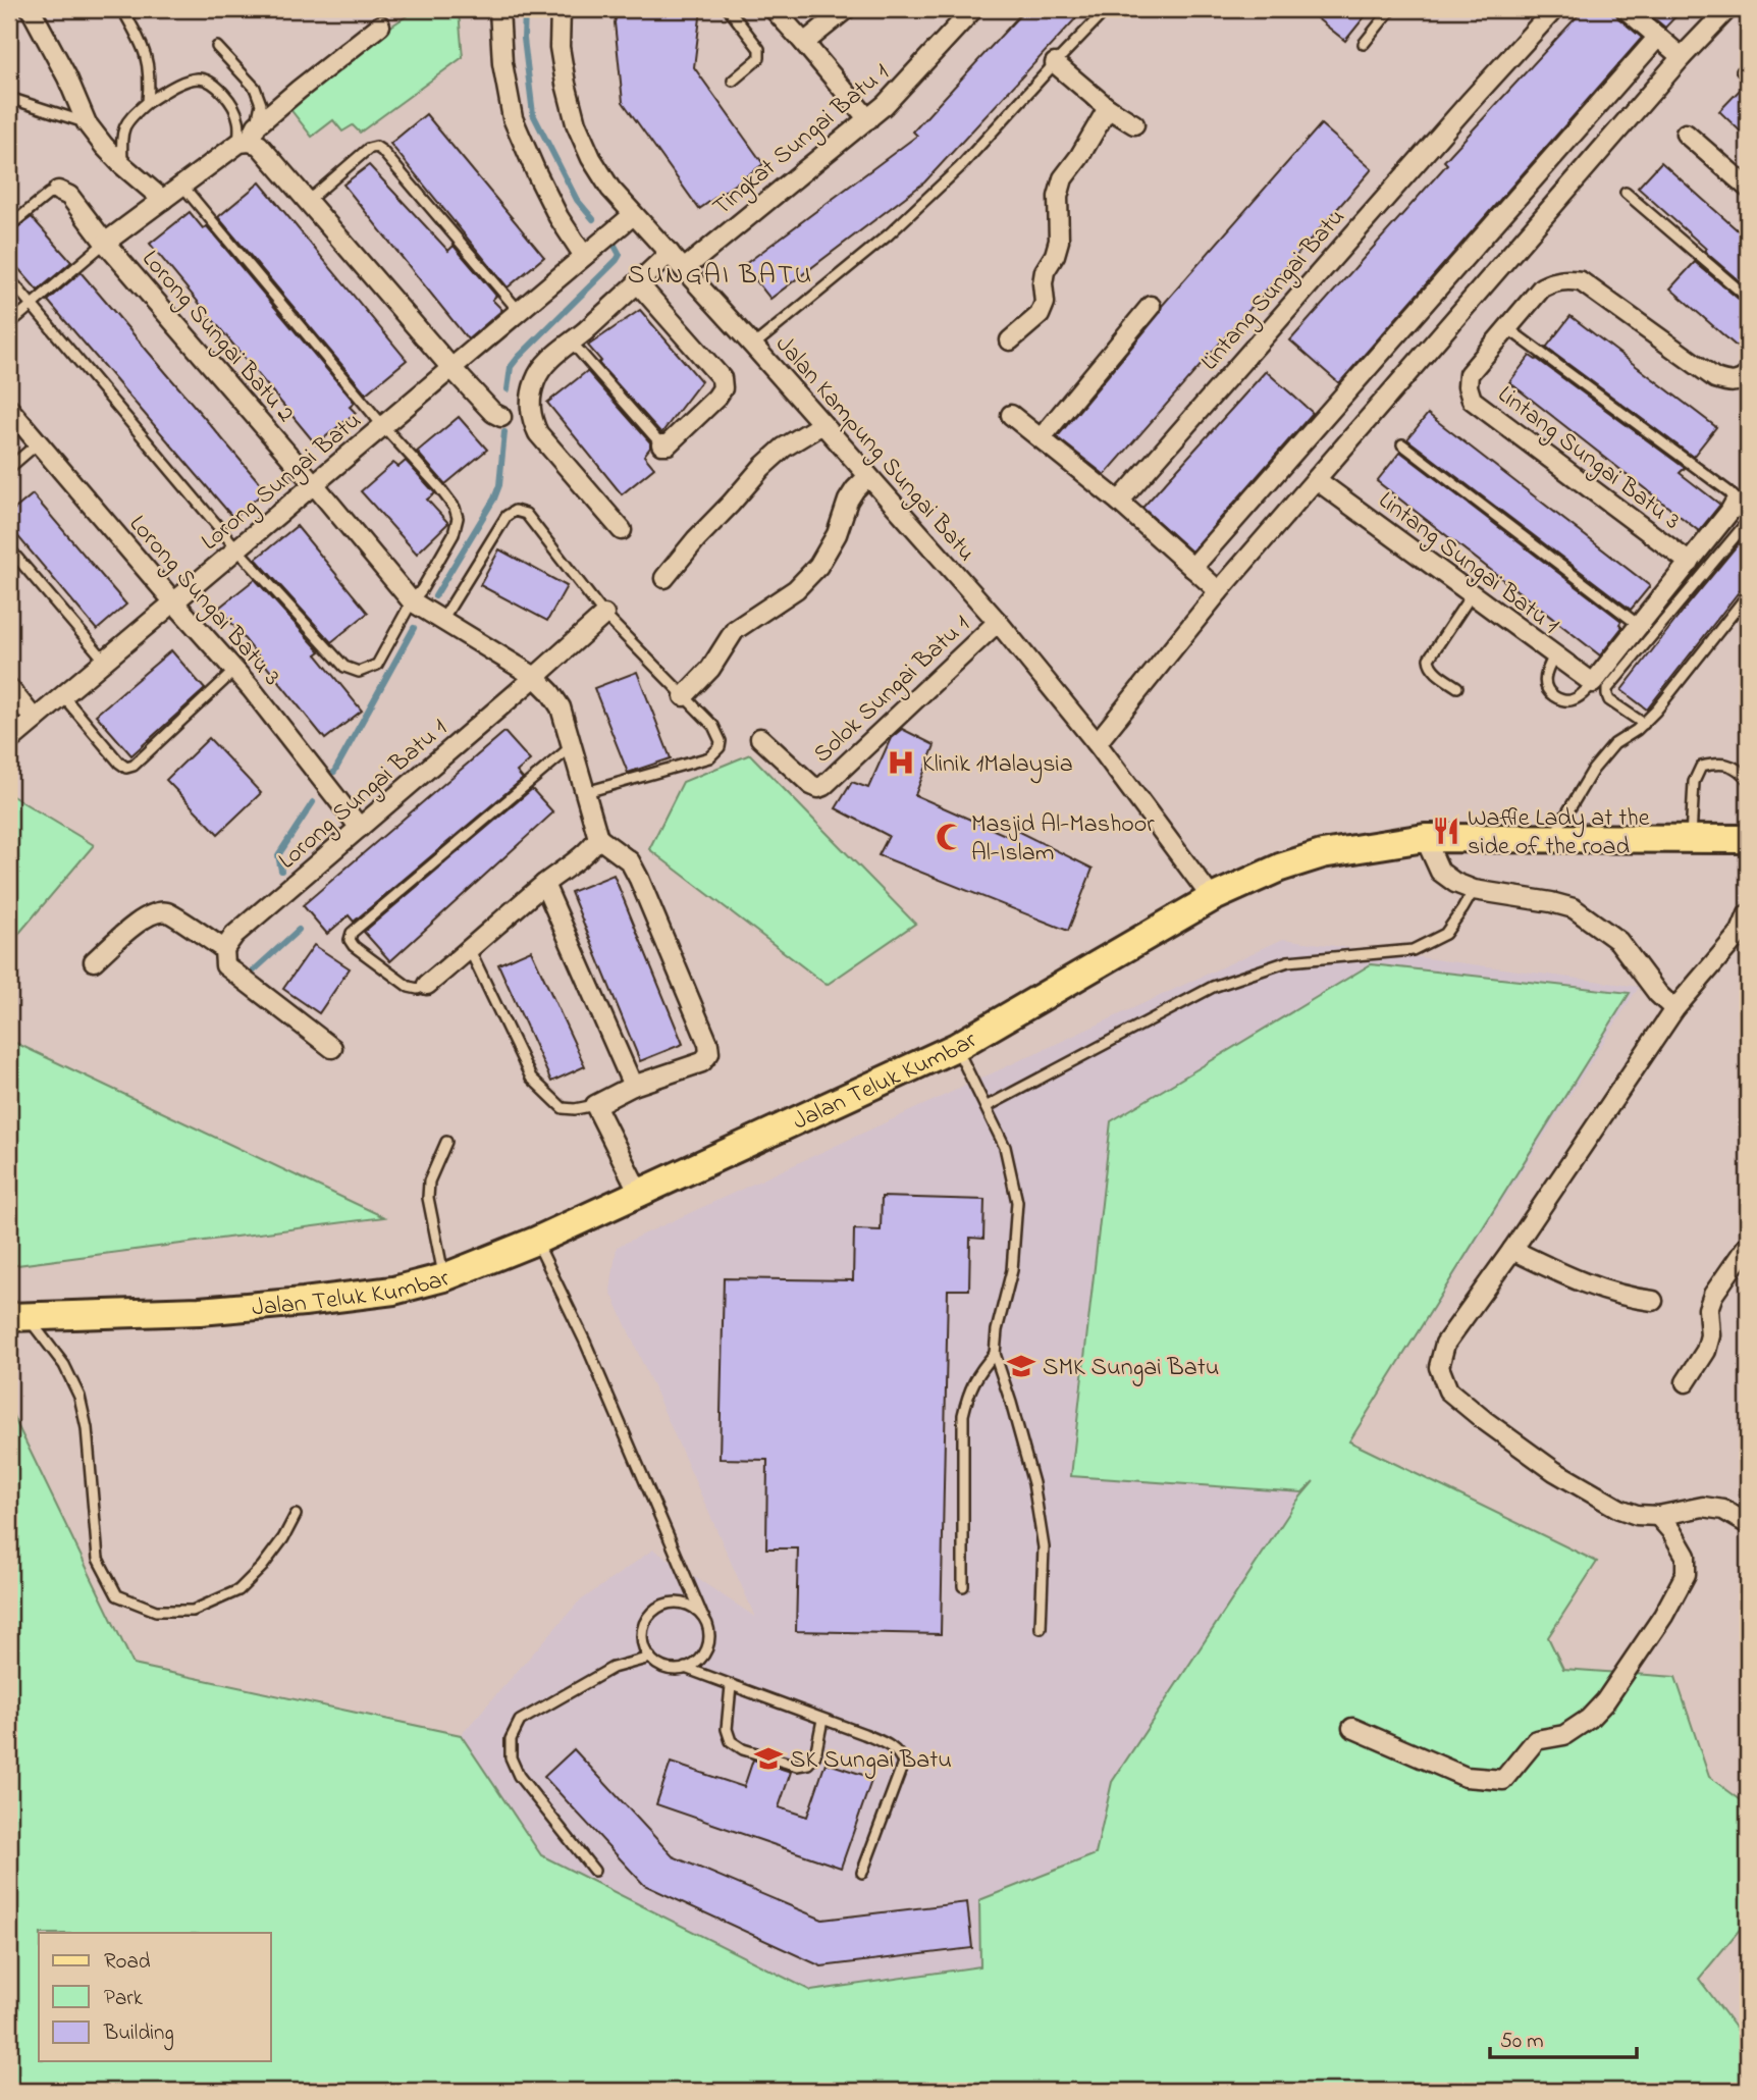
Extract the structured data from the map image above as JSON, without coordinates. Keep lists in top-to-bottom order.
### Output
{
  "streets": {
    "main road": ["Jalan Teluk Kumbar"],
    "street": [
      "Tingkat Sungai Batu 1",
      "Lintang Sungai Batu",
      "Lorong Sungai Batu 2",
      "Jalan Kampung Sungai Batu",
      "Lintang Sungai Batu 3",
      "Lorong Sungai Batu",
      "Lintang Sungai Batu 1",
      "Lorong Sungai Batu 3",
      "Solok Sungai Batu 1",
      "Lorong Sungai Batu 1"
    ]
  },
  "crossings": [
    ["Tingkat Sungai Batu 1", "Jalan Kampung Sungai Batu"],
    ["Lorong Sungai Batu 2", "Lorong Sungai Batu"],
    ["Lorong Sungai Batu 2", "Lorong Sungai Batu 1"],
    ["Jalan Kampung Sungai Batu", "Lorong Sungai Batu"],
    ["Jalan Kampung Sungai Batu", "Solok Sungai Batu 1"],
    ["Jalan Kampung Sungai Batu", "Jalan Teluk Kumbar"],
    ["Lorong Sungai Batu", "Lorong Sungai Batu 3"],
    ["Lorong Sungai Batu 3", "Lorong Sungai Batu 1"]
  ],
  "districts": ["SUNGAI BATU"],
  "places": {
    "hospital": ["Klinik 1Malaysia"],
    "restaurant": ["Waffle Lady at the side of the road"],
    "mosque": ["Masjid Al-Mashoor Al-Islam"],
    "school or university": ["SMK Sungai Batu", "SK Sungai Batu"]
  },
  "legend": ["Road", "Park", "Building"],
  "scale_bar": "50 m"
}
